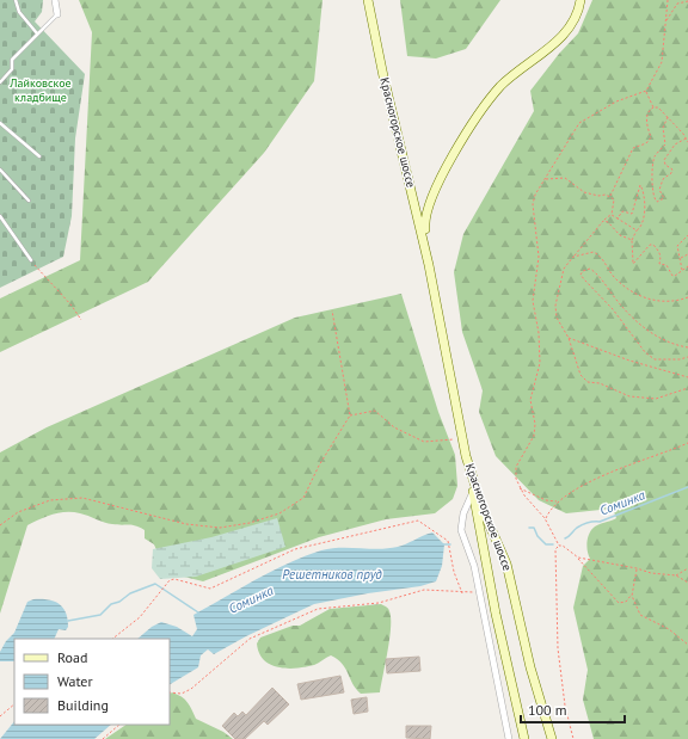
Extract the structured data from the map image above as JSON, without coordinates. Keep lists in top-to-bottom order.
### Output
{
  "streets": {
    "main road": ["Красногорское шоссе"]
  },
  "water": ["Соминка", "Решетников пруд"],
  "parks": ["Лайковское кладбище"],
  "legend": ["Road", "Water", "Building"],
  "scale_bar": "100 m"
}
